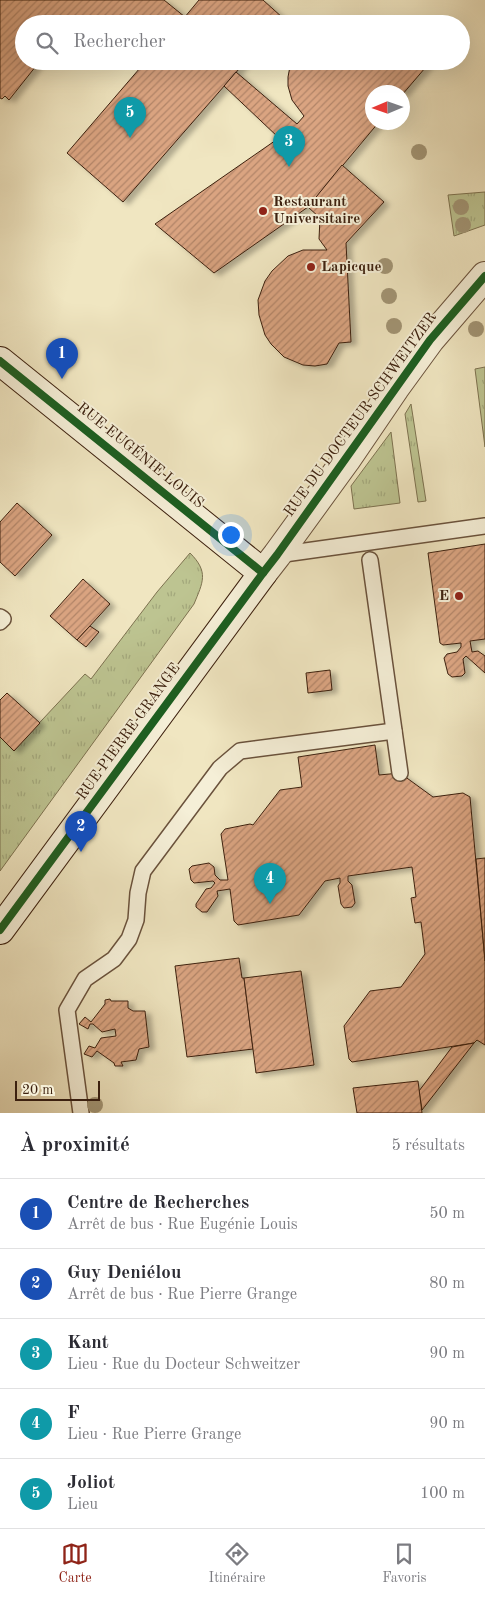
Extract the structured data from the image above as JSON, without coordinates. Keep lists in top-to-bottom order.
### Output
{
  "streets": {
    "street": ["RUE DU DOCTEUR SCHWEITZER", "RUE EUGÉNIE LOUIS", "RUE PIERRE GRANGE"]
  },
  "crossings": [
    ["RUE DU DOCTEUR SCHWEITZER", "RUE EUGÉNIE LOUIS"],
    ["RUE DU DOCTEUR SCHWEITZER", "RUE PIERRE GRANGE"],
    ["RUE EUGÉNIE LOUIS", "RUE PIERRE GRANGE"]
  ],
  "places": ["Restaurant Universitaire", "Lapicque", "E"],
  "scale_bar": "20 m",
  "north": "left",
  "page": {
    "search": "Rechercher",
    "pins": [
      "5",
      "3",
      "1",
      "2",
      "4"
    ],
    "scale": "20 m",
    "heading": ["À proximité", "5 résultats"],
    "list": [
      {
        "mark": "1",
        "name": "Centre de Recherches",
        "note": "Arrêt de bus · Rue Eugénie Louis",
        "value": "50 m"
      },
      {
        "mark": "2",
        "name": "Guy Deniélou",
        "note": "Arrêt de bus · Rue Pierre Grange",
        "value": "80 m"
      },
      {
        "mark": "3",
        "name": "Kant",
        "note": "Lieu · Rue du Docteur Schweitzer",
        "value": "90 m"
      },
      {
        "mark": "4",
        "name": "F",
        "note": "Lieu · Rue Pierre Grange",
        "value": "90 m"
      },
      {
        "mark": "5",
        "name": "Joliot",
        "note": "Lieu",
        "value": "100 m"
      }
    ],
    "nav": ["Carte", "Itinéraire", "Favoris"]
  }
}
